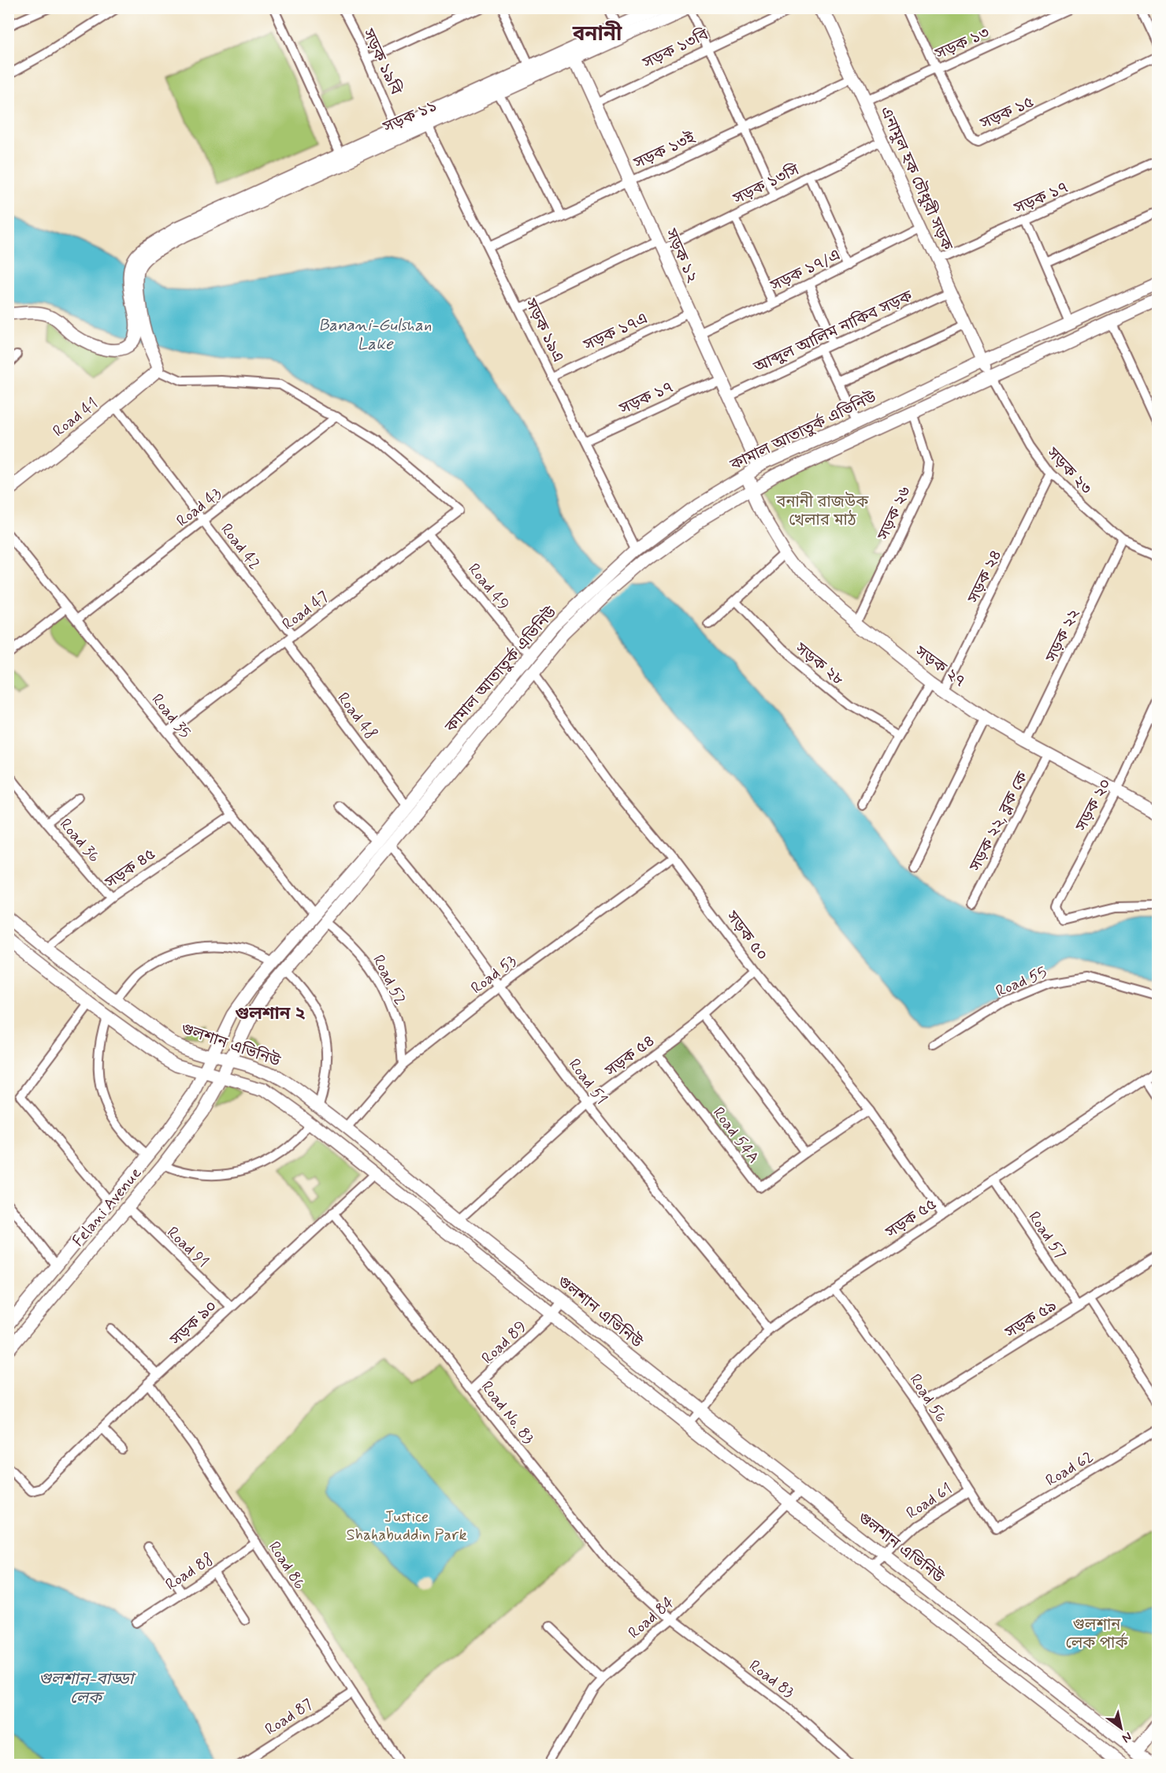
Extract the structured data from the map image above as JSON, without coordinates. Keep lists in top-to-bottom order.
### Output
{
  "streets": {
    "main road": [
      "সড়ক ১১",
      "এনামুল হক চৌধুরী সড়ক",
      "সড়ক ১২",
      "Road 41",
      "কামাল আতাতুর্ক এভিনিউ",
      "সড়ক ২৭",
      "গুলশান এভিনিউ",
      "Felani Avenue"
    ],
    "street": [
      "সড়ক ১৩",
      "সড়ক ১৩বি",
      "সড়ক ১৯বি",
      "সড়ক ১৫",
      "সড়ক ১৩ই",
      "সড়ক ১৩সি",
      "সড়ক ১৭",
      "সড়ক ১৭/এ",
      "সড়ক ১৯এ",
      "সড়ক ১৭এ",
      "আব্দুল আলিম নাকিব সড়ক",
      "সড়ক ২৩",
      "Road 43",
      "সড়ক ২৬",
      "Road 42",
      "সড়ক ২৪",
      "Road 49",
      "Road 47",
      "সড়ক ২২",
      "সড়ক ২৮",
      "Road 35",
      "Road 48",
      "সড়ক ২০",
      "সড়ক ২২, ব্লক কে",
      "Road 36",
      "সড়ক ৪৫",
      "সড়ক ৫০",
      "Road 53",
      "Road 52",
      "Road 55",
      "সড়ক ৫৪",
      "Road 51",
      "Road 54A",
      "সড়ক ৫৫",
      "Road 57",
      "Road 91",
      "সড়ক ৫৯",
      "সড়ক ৯০",
      "Road 89",
      "Road 56",
      "Road No. 83",
      "Road 62",
      "Road 61",
      "Road 86",
      "Road 88",
      "Road 84",
      "Road 83",
      "Road 87"
    ]
  },
  "crossings": [
    ["সড়ক ১৩", "সড়ক ১৫"],
    ["সড়ক ১৩", "এনামুল হক চৌধুরী সড়ক"],
    ["সড়ক ১৩বি", "সড়ক ১২"],
    ["সড়ক ১৯বি", "সড়ক ১১"],
    ["সড়ক ১১", "সড়ক ১২"],
    ["সড়ক ১১", "সড়ক ১৯এ"],
    ["সড়ক ১৩ই", "এনামুল হক চৌধুরী সড়ক"],
    ["সড়ক ১৩ই", "সড়ক ১২"],
    ["সড়ক ১৩ই", "সড়ক ১৯এ"],
    ["এনামুল হক চৌধুরী সড়ক", "সড়ক ১৩সি"],
    ["এনামুল হক চৌধুরী সড়ক", "সড়ক ১৭"],
    ["এনামুল হক চৌধুরী সড়ক", "সড়ক ১৭/এ"],
    ["এনামুল হক চৌধুরী সড়ক", "আব্দুল আলিম নাকিব সড়ক"],
    ["এনামুল হক চৌধুরী সড়ক", "কামাল আতাতুর্ক এভিনিউ"],
    ["এনামুল হক চৌধুরী সড়ক", "সড়ক ২৩"],
    ["সড়ক ১৩সি", "সড়ক ১২"],
    ["সড়ক ১৩সি", "সড়ক ১৯এ"],
    ["সড়ক ১৭", "সড়ক ১২"],
    ["সড়ক ১৭", "সড়ক ১৯এ"],
    ["সড়ক ১২", "সড়ক ১৭/এ"],
    ["সড়ক ১২", "সড়ক ১৭এ"],
    ["সড়ক ১২", "আব্দুল আলিম নাকিব সড়ক"],
    ["সড়ক ১২", "কামাল আতাতুর্ক এভিনিউ"],
    ["সড়ক ১৯এ", "সড়ক ১৭এ"],
    ["সড়ক ১৯এ", "কামাল আতাতুর্ক এভিনিউ"],
    ["Road 41", "Road 42"],
    ["কামাল আতাতুর্ক এভিনিউ", "সড়ক ২৩"],
    ["কামাল আতাতুর্ক এভিনিউ", "সড়ক ২৬"],
    ["কামাল আতাতুর্ক এভিনিউ", "Road 49"],
    ["কামাল আতাতুর্ক এভিনিউ", "সড়ক ২৭"],
    ["কামাল আতাতুর্ক এভিনিউ", "Road 35"],
    ["কামাল আতাতুর্ক এভিনিউ", "Road 48"],
    ["কামাল আতাতুর্ক এভিনিউ", "সড়ক ৫০"],
    ["কামাল আতাতুর্ক এভিনিউ", "Road 52"],
    ["কামাল আতাতুর্ক এভিনিউ", "গুলশান এভিনিউ"],
    ["কামাল আতাতুর্ক এভিনিউ", "Road 51"],
    ["কামাল আতাতুর্ক এভিনিউ", "Felani Avenue"],
    ["সড়ক ২৩", "সড়ক ২৪"],
    ["সড়ক ২৩", "সড়ক ২২"],
    ["Road 43", "Road 42"],
    ["Road 43", "Road 47"],
    ["Road 43", "Road 35"],
    ["সড়ক ২৬", "সড়ক ২৭"],
    ["Road 42", "Road 47"],
    ["সড়ক ২৪", "সড়ক ২৭"],
    ["Road 49", "Road 47"],
    ["Road 47", "Road 35"],
    ["Road 47", "Road 48"],
    ["সড়ক ২২", "সড়ক ২৭"],
    ["সড়ক ২৭", "সড়ক ২০"],
    ["সড়ক ২৭", "সড়ক ২২, ব্লক কে"],
    ["Road 35", "সড়ক ৪৫"],
    ["Road 36", "সড়ক ৪৫"],
    ["সড়ক ৪৫", "গুলশান এভিনিউ"],
    ["সড়ক ৫০", "Road 53"],
    ["সড়ক ৫০", "সড়ক ৫৪"],
    ["সড়ক ৫০", "Road 54A"],
    ["সড়ক ৫০", "সড়ক ৫৫"],
    ["Road 53", "Road 52"],
    ["Road 53", "গুলশান এভিনিউ"],
    ["Road 53", "Road 51"],
    ["গুলশান এভিনিউ", "সড়ক ৫৪"],
    ["গুলশান এভিনিউ", "Felani Avenue"],
    ["গুলশান এভিনিউ", "সড়ক ৫৫"],
    ["গুলশান এভিনিউ", "সড়ক ৯০"],
    ["গুলশান এভিনিউ", "Road 89"],
    ["গুলশান এভিনিউ", "Road 61"],
    ["গুলশান এভিনিউ", "Road 84"],
    ["সড়ক ৫৪", "Road 51"],
    ["সড়ক ৫৪", "Road 54A"],
    ["Road 51", "সড়ক ৫৫"],
    ["Felani Avenue", "Road 91"],
    ["সড়ক ৫৫", "Road 57"],
    ["সড়ক ৫৫", "Road 56"],
    ["Road 57", "সড়ক ৫৯"],
    ["Road 91", "সড়ক ৯০"],
    ["সড়ক ৫৯", "Road 56"],
    ["সড়ক ৯০", "Road No. 83"],
    ["সড়ক ৯০", "Road 86"],
    ["Road 89", "Road No. 83"],
    ["Road 56", "Road 62"],
    ["Road 56", "Road 61"],
    ["Road No. 83", "Road 84"],
    ["Road No. 83", "Road 83"],
    ["Road 86", "Road 88"],
    ["Road 86", "Road 87"],
    ["Road 84", "Road 83"]
  ],
  "districts": ["বনানী", "গুলশান ২"],
  "water": ["Banani-Gulshan Lake", "গুলশান-বাড্ডা লেক"],
  "parks": ["বনানী রাজউক খেলার মাঠ", "Justice Shahabuddin Park", "গুলশান লেক পার্ক"],
  "north": "bottom right"
}
